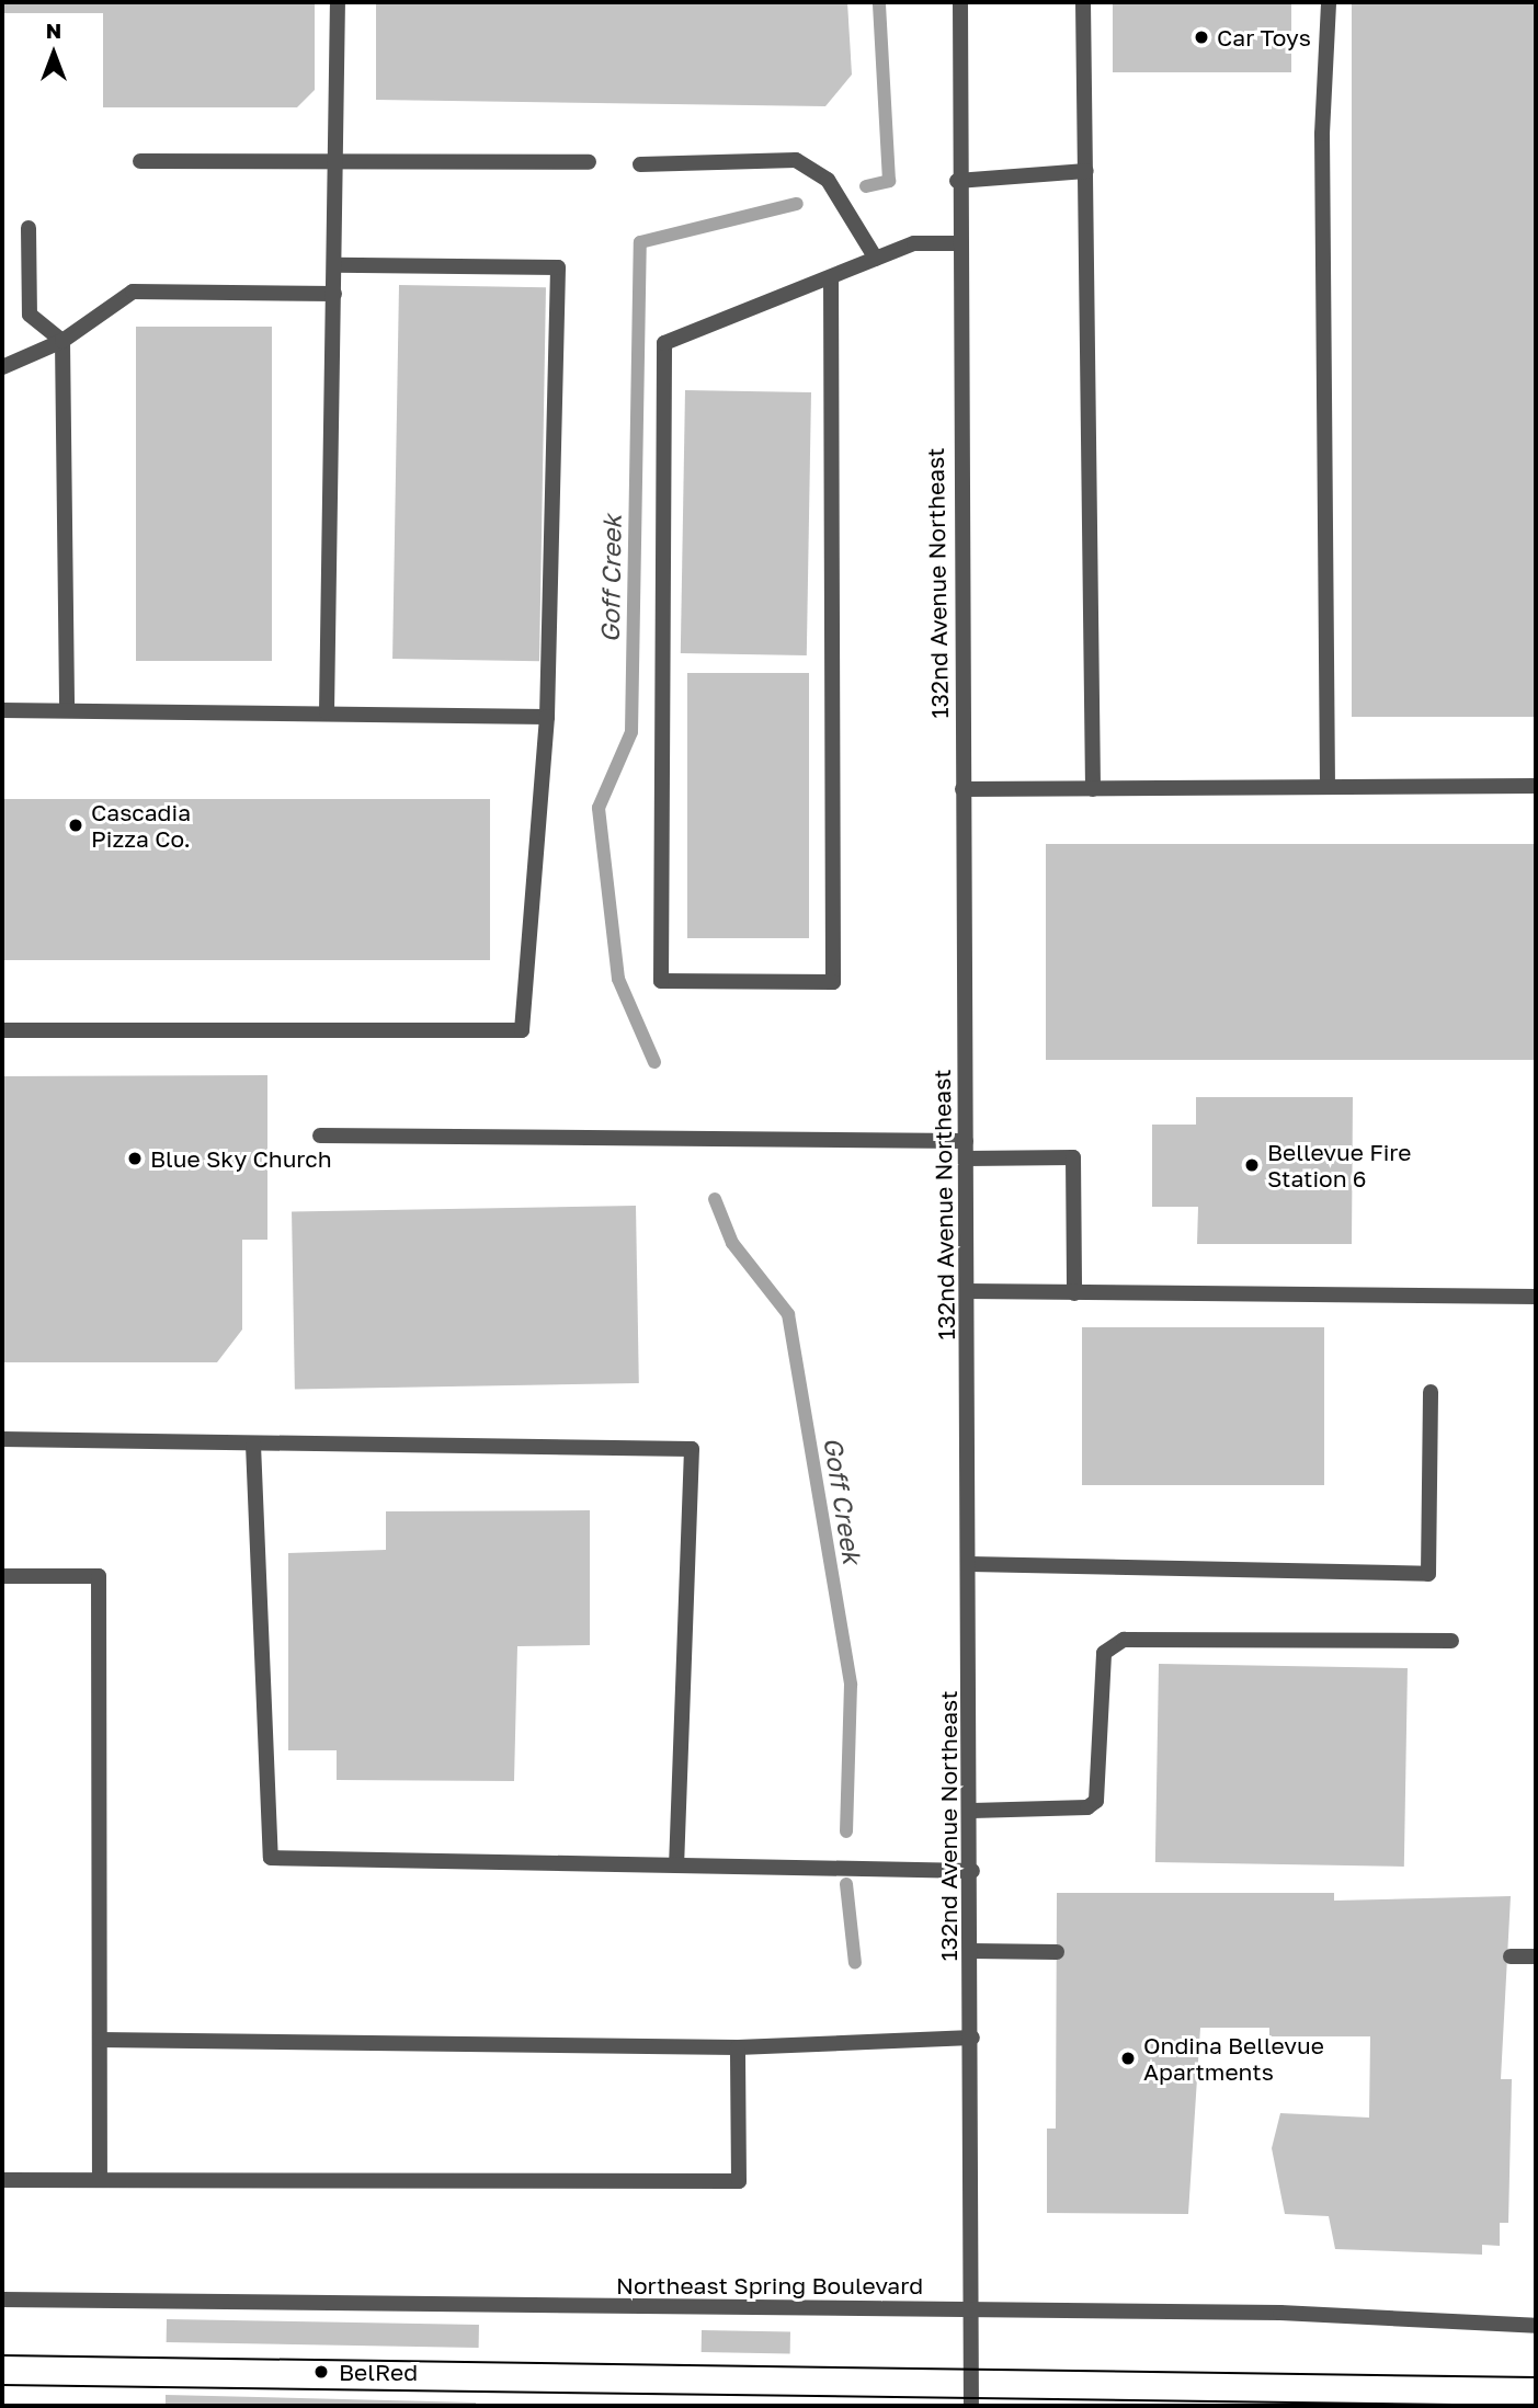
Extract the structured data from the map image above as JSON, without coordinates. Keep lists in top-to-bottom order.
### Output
{
  "streets": {
    "street": ["132nd Avenue Northeast", "Northeast Spring Boulevard"]
  },
  "crossings": [
    ["132nd Avenue Northeast", "Northeast Spring Boulevard"]
  ],
  "water": ["Goff Creek"],
  "places": [
    "Car Toys",
    "Cascadia Pizza Co.",
    "Blue Sky Church",
    "Bellevue Fire Station 6",
    "Ondina Bellevue Apartments",
    "BelRed"
  ],
  "north": "top"
}
